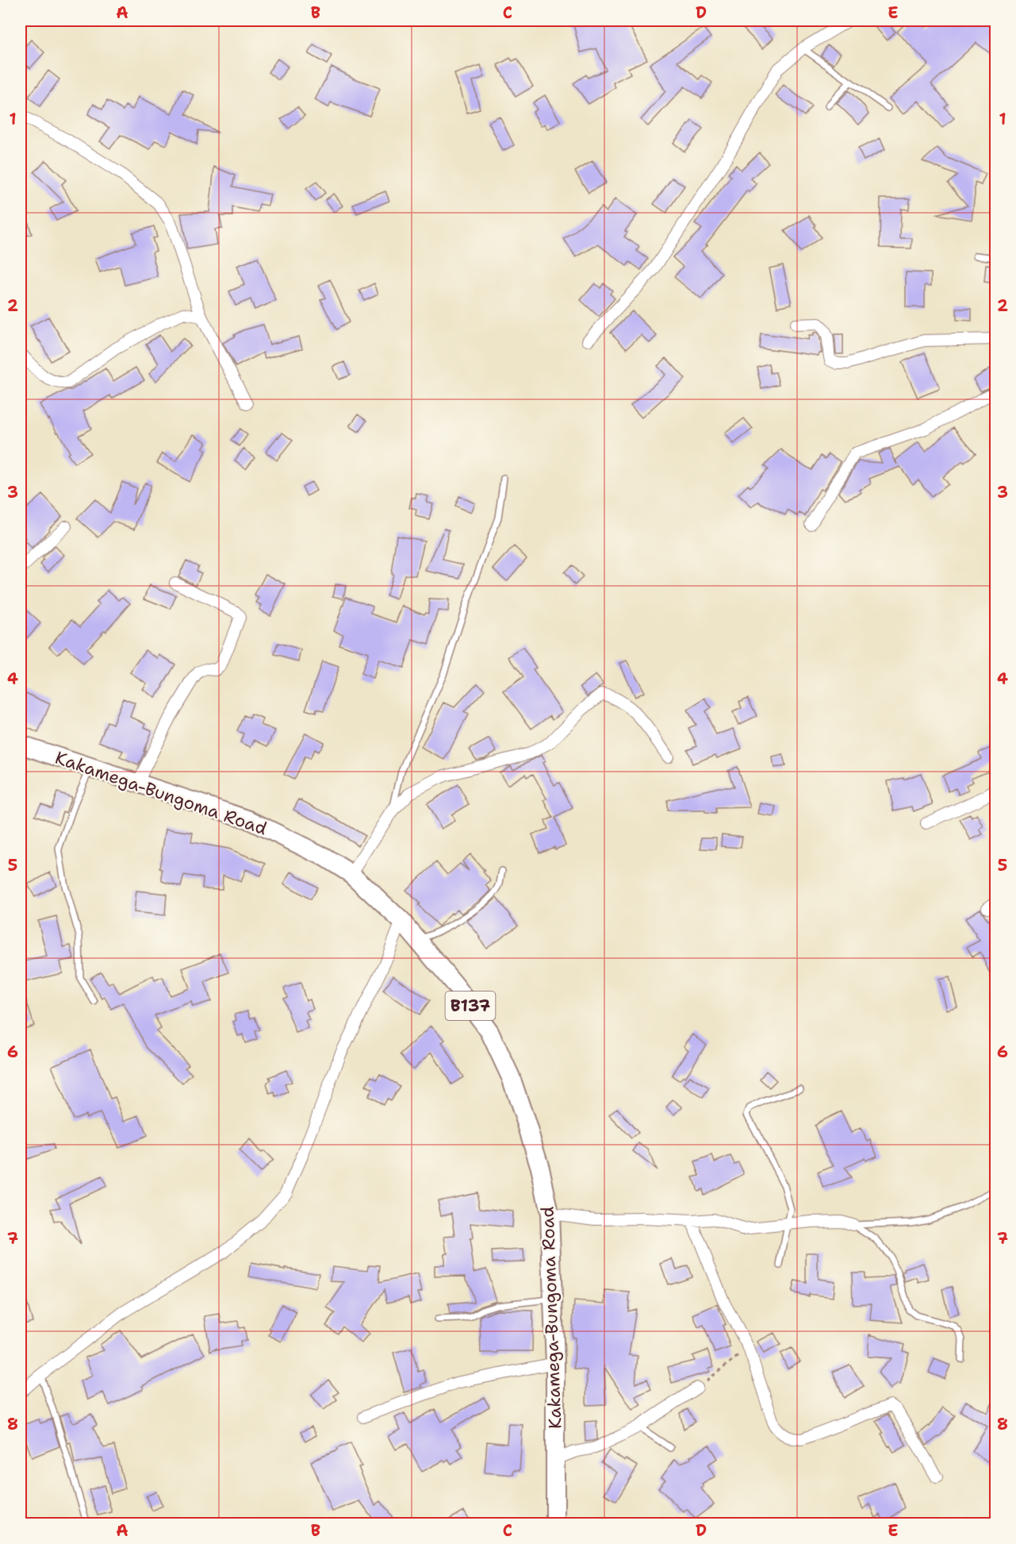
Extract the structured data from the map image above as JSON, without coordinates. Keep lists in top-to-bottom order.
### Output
{
  "streets": {
    "main road": ["Kakamega-Bungoma Road", "B137"]
  },
  "grid": {
    "columns": [
      "A",
      "B",
      "C",
      "D",
      "E"
    ],
    "rows": [
      "1",
      "2",
      "3",
      "4",
      "5",
      "6",
      "7",
      "8"
    ]
  }
}
